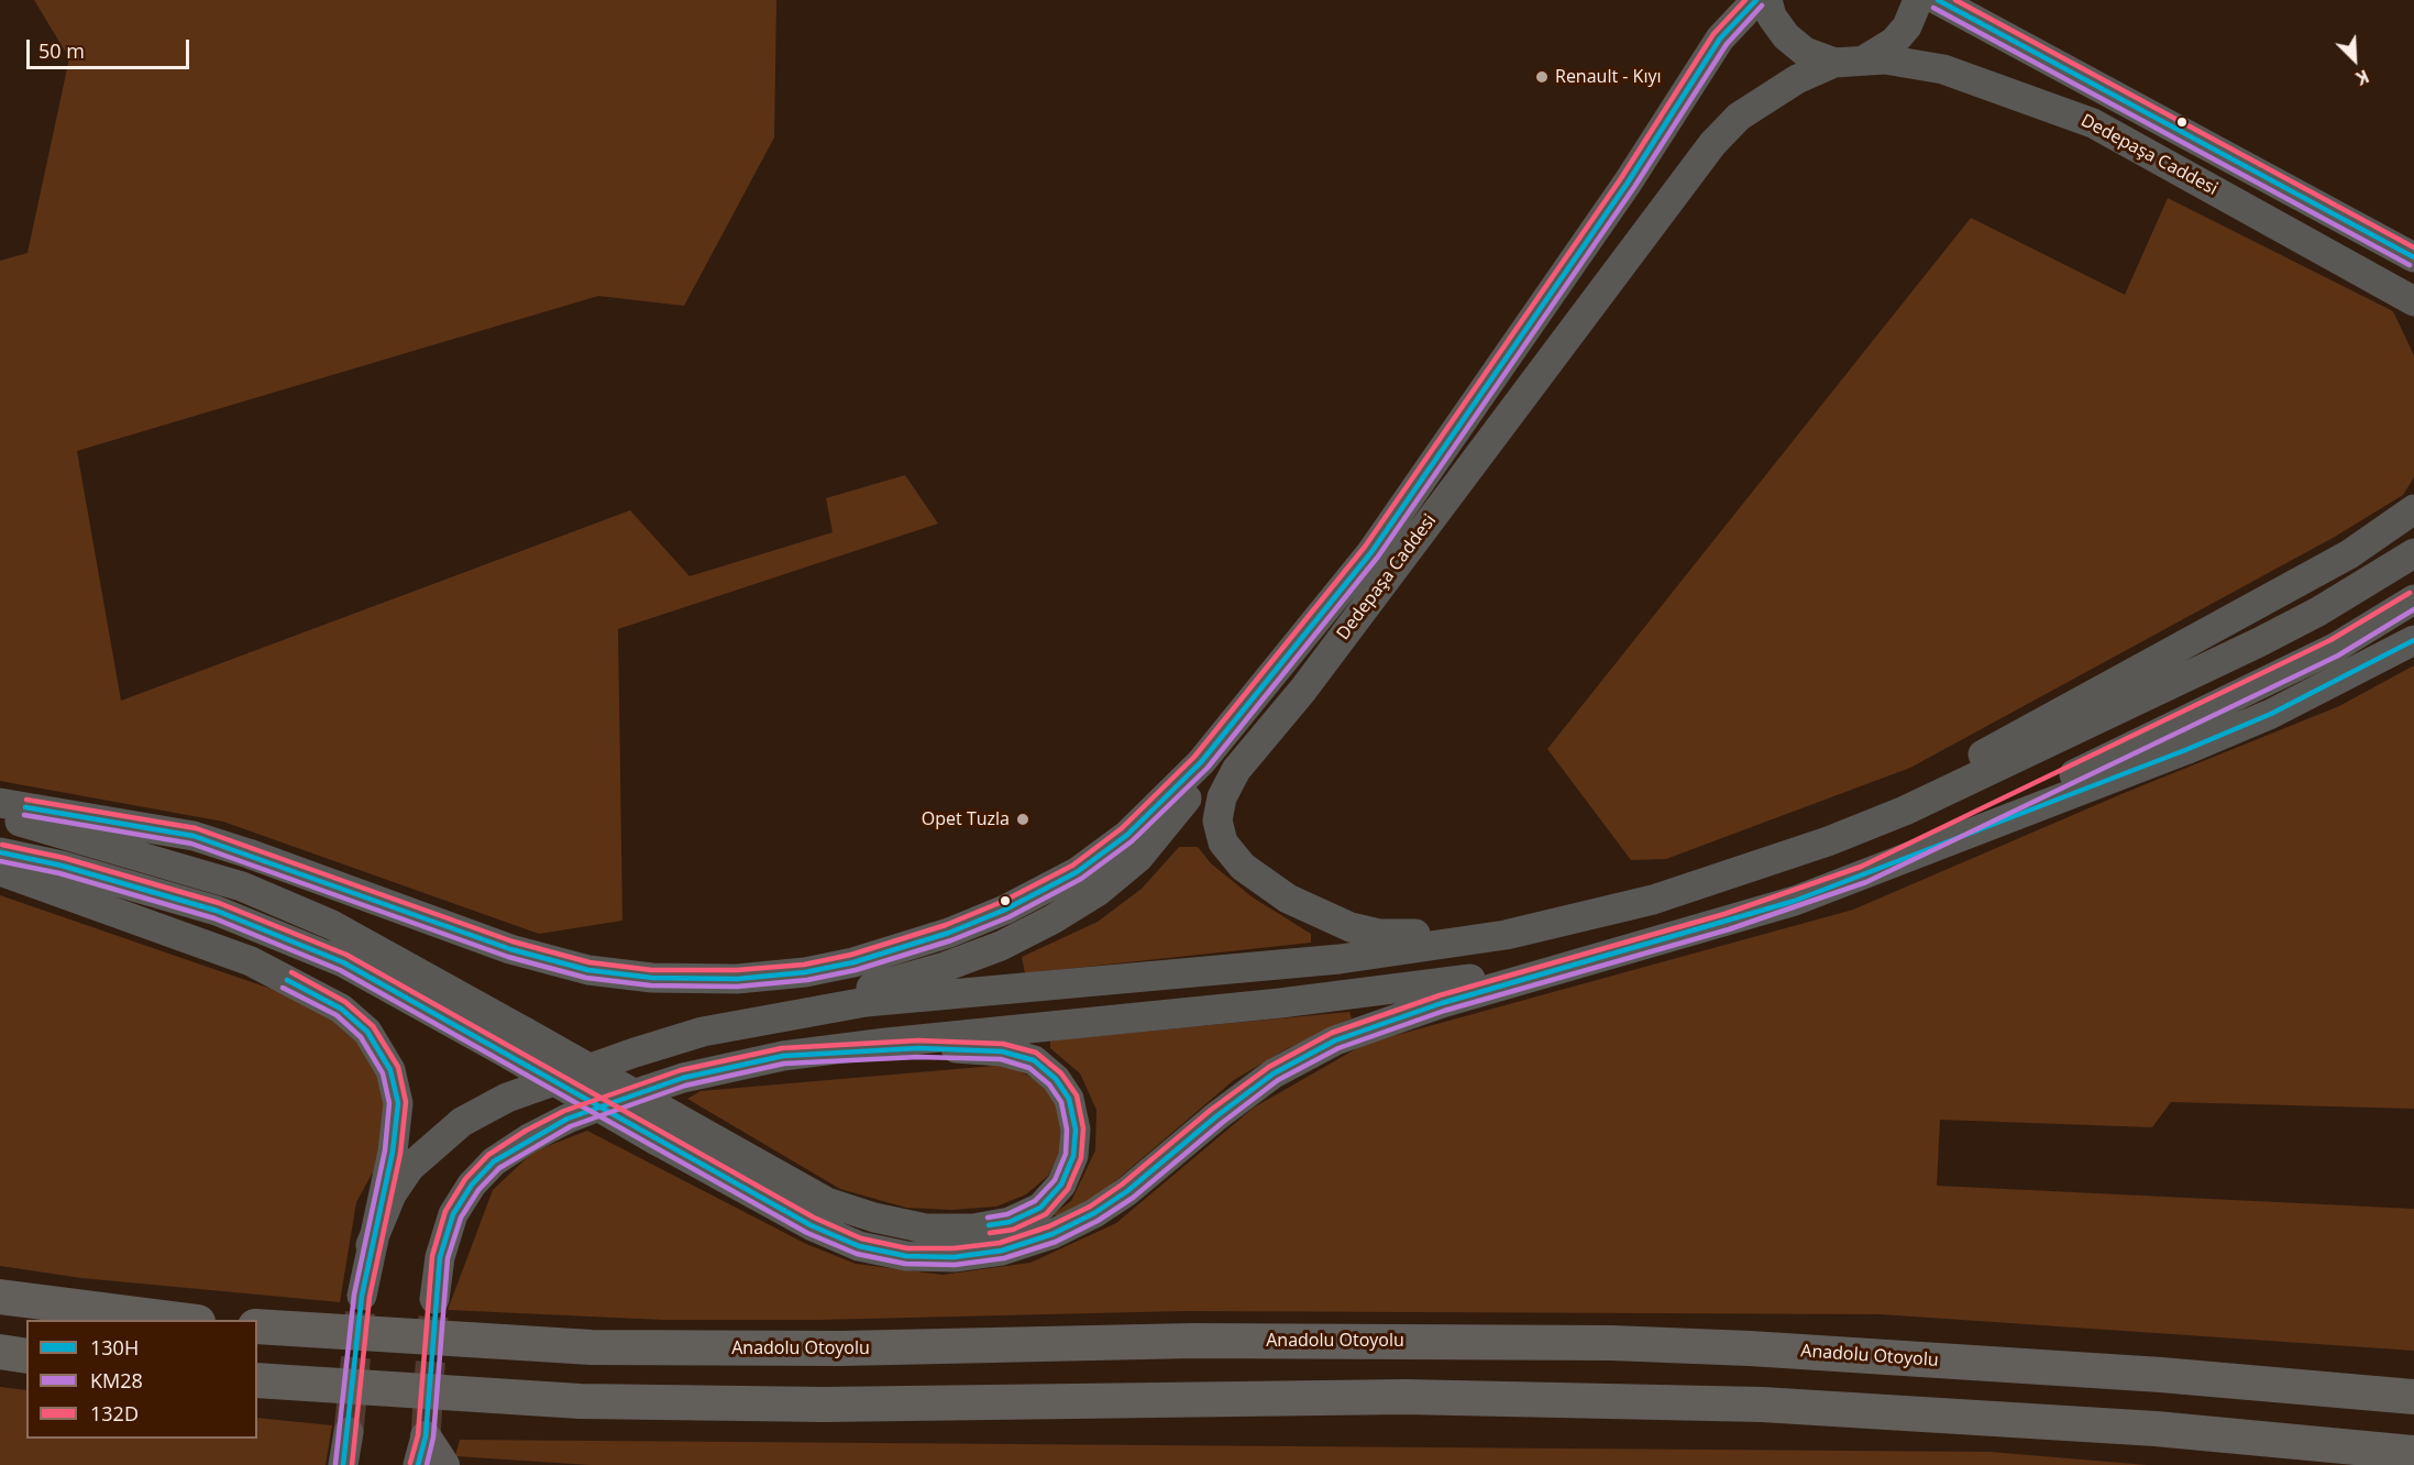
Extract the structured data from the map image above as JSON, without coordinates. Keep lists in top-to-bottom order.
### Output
{
  "streets": {
    "highway": ["Anadolu Otoyolu"],
    "main road": ["Dedepaşa Caddesi"]
  },
  "places": ["Renault - Kıyı", "Opet Tuzla"],
  "lines": ["transit line 130H", "transit line 132D", "transit line KM28"],
  "legend": ["130H", "KM28", "132D"],
  "scale_bar": "50 m",
  "north": "bottom right"
}
